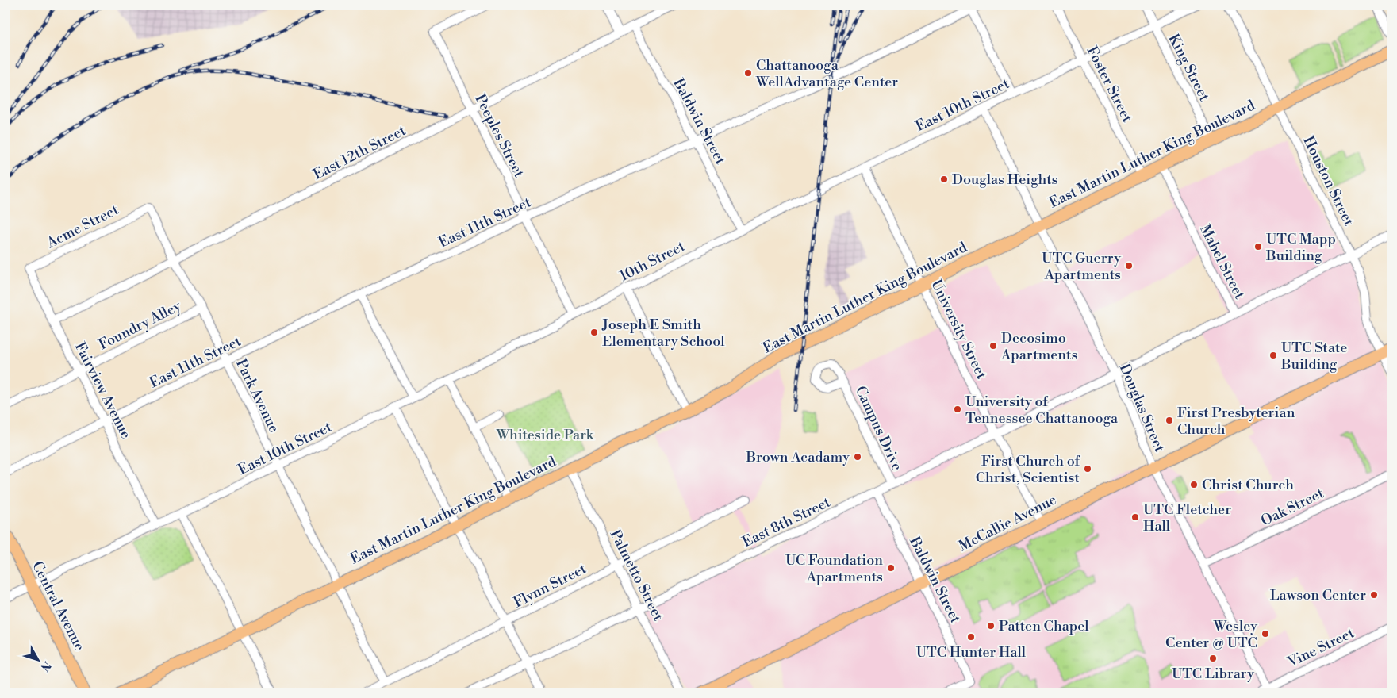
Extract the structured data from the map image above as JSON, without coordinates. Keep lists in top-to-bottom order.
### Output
{
  "streets": {
    "main road": ["East Martin Luther King Boulevard", "McCallie Avenue", "Central Avenue"],
    "street": [
      "King Street",
      "Foster Street",
      "East 10th Street",
      "Baldwin Street",
      "Peeples Street",
      "East 12th Street",
      "Houston Street",
      "East 11th Street",
      "Acme Street",
      "10th Street",
      "Mabel Street",
      "Foundry Alley",
      "University Street",
      "Fairview Avenue",
      "Park Avenue",
      "Douglas Street",
      "Campus Drive",
      "Oak Street",
      "East 8th Street",
      "Palmetto Street",
      "Flynn Street",
      "Vine Street"
    ]
  },
  "crossings": [
    ["King Street", "East 10th Street"],
    ["King Street", "East Martin Luther King Boulevard"],
    ["Foster Street", "East 10th Street"],
    ["Foster Street", "East Martin Luther King Boulevard"],
    ["East 10th Street", "Baldwin Street"],
    ["East 10th Street", "Peeples Street"],
    ["East 10th Street", "10th Street"],
    ["East 10th Street", "University Street"],
    ["East 10th Street", "Fairview Avenue"],
    ["East 10th Street", "Park Avenue"],
    ["East 10th Street", "Douglas Street"],
    ["East 10th Street", "Central Avenue"],
    ["Baldwin Street", "East 12th Street"],
    ["Baldwin Street", "East 11th Street"],
    ["Baldwin Street", "10th Street"],
    ["Baldwin Street", "East 8th Street"],
    ["Baldwin Street", "McCallie Avenue"],
    ["Peeples Street", "East 12th Street"],
    ["Peeples Street", "East 11th Street"],
    ["Peeples Street", "10th Street"],
    ["East 12th Street", "Fairview Avenue"],
    ["East 12th Street", "Park Avenue"],
    ["East Martin Luther King Boulevard", "Houston Street"],
    ["East Martin Luther King Boulevard", "Mabel Street"],
    ["East Martin Luther King Boulevard", "University Street"],
    ["East Martin Luther King Boulevard", "Park Avenue"],
    ["East Martin Luther King Boulevard", "Douglas Street"],
    ["East Martin Luther King Boulevard", "Palmetto Street"],
    ["Houston Street", "McCallie Avenue"],
    ["East 11th Street", "Fairview Avenue"],
    ["East 11th Street", "Park Avenue"],
    ["Acme Street", "Fairview Avenue"],
    ["Acme Street", "Park Avenue"],
    ["Mabel Street", "Douglas Street"],
    ["Mabel Street", "East 8th Street"],
    ["Foundry Alley", "Fairview Avenue"],
    ["Foundry Alley", "Park Avenue"],
    ["University Street", "East 8th Street"],
    ["University Street", "McCallie Avenue"],
    ["Park Avenue", "Flynn Street"],
    ["Douglas Street", "Oak Street"],
    ["Douglas Street", "East 8th Street"],
    ["Douglas Street", "McCallie Avenue"],
    ["Douglas Street", "Vine Street"],
    ["Campus Drive", "East 8th Street"],
    ["East 8th Street", "Palmetto Street"],
    ["Palmetto Street", "Flynn Street"]
  ],
  "parks": ["Whiteside Park"],
  "places": [
    "Chattanooga WellAdvantage Center",
    "Douglas Heights",
    "UTC Mapp Building",
    "UTC Guerry Apartments",
    "Joseph E Smith Elementary School",
    "Decosimo Apartments",
    "UTC State Building",
    "University of Tennessee Chattanooga",
    "First Presbyterian Church",
    "Brown Acadamy",
    "First Church of Christ, Scientist",
    "Christ Church",
    "UTC Fletcher Hall",
    "UC Foundation Apartments",
    "Lawson Center",
    "Patten Chapel",
    "Wesley Center @ UTC",
    "UTC Hunter Hall",
    "UTC Library"
  ],
  "north": "bottom right"
}
